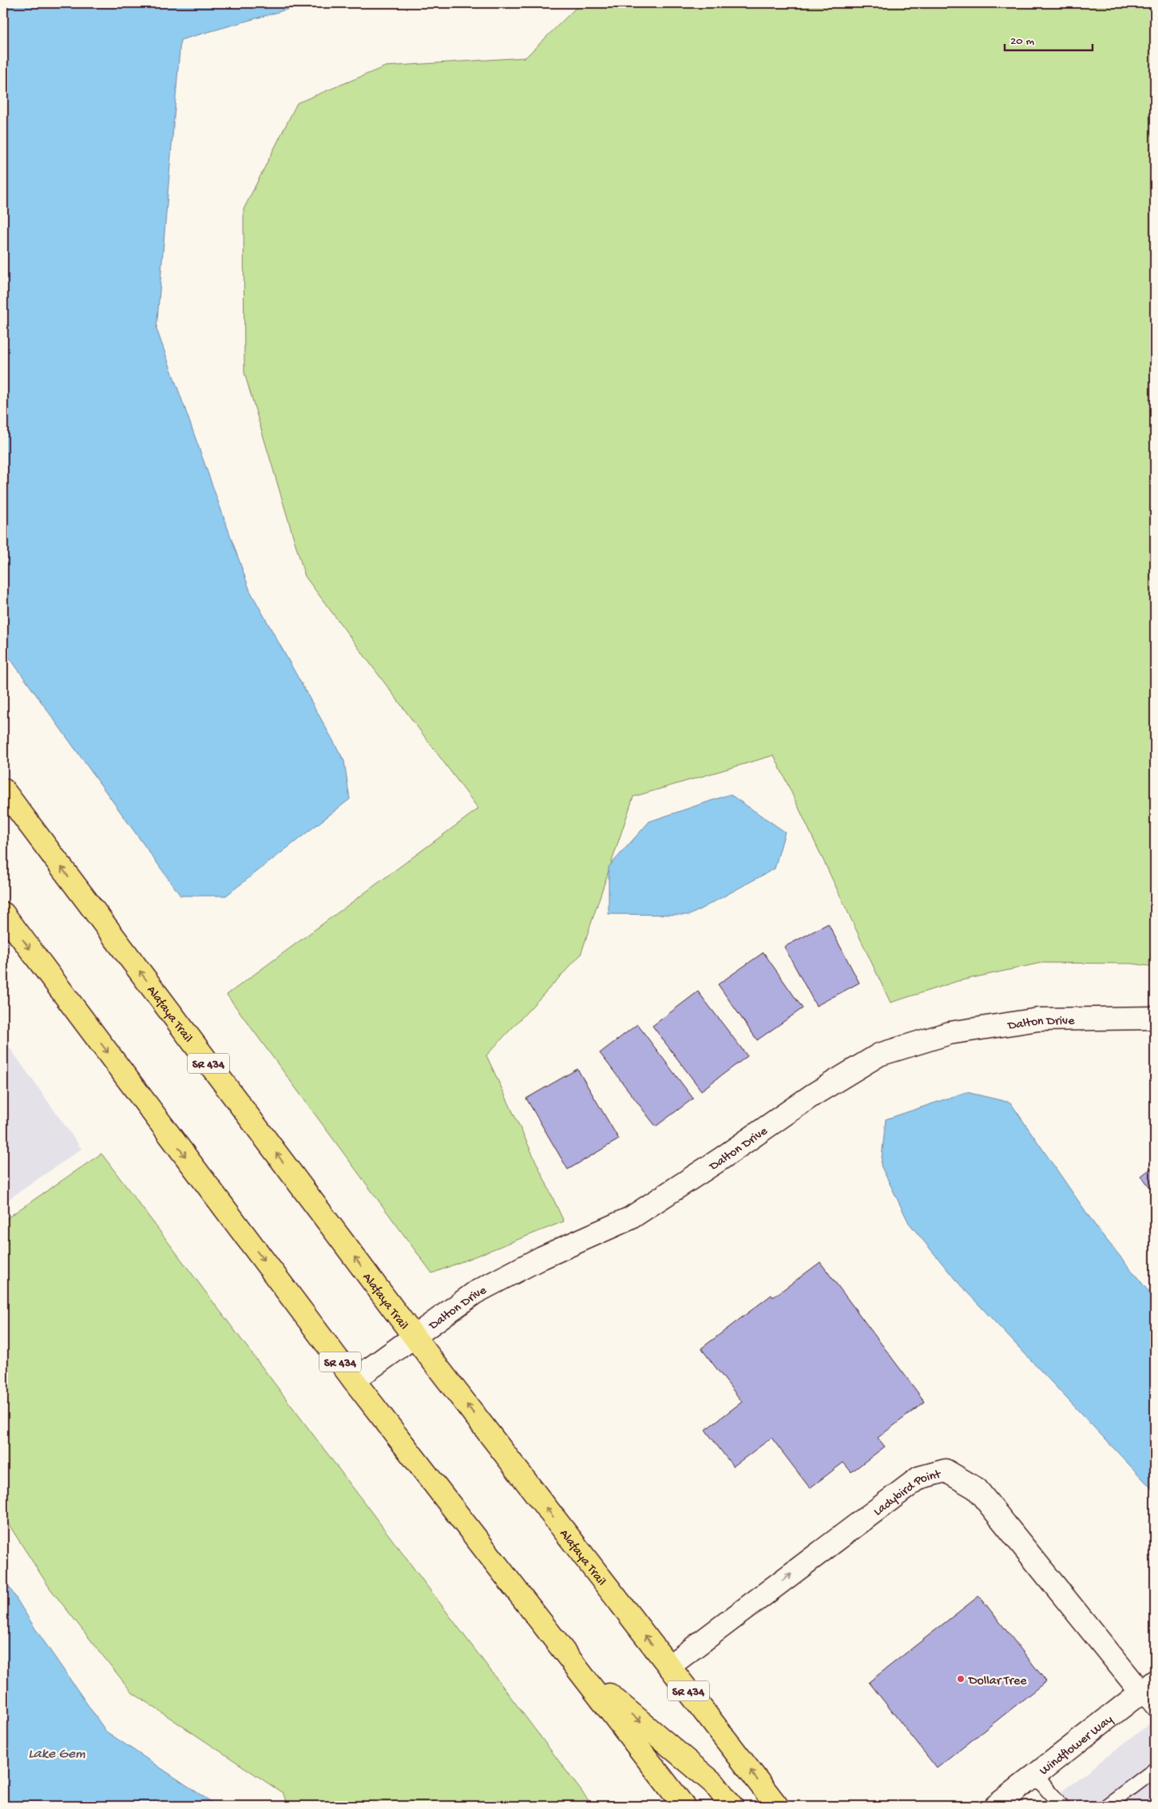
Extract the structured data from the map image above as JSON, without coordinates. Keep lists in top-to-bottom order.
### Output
{
  "streets": {
    "main road": ["Alafaya Trail", "SR 434"],
    "street": ["Dalton Drive", "Ladybird Point", "Windflower Way"]
  },
  "crossings": [
    ["Alafaya Trail", "Dalton Drive"],
    ["Alafaya Trail", "Ladybird Point"],
    ["Dalton Drive", "SR 434"],
    ["Ladybird Point", "Windflower Way"]
  ],
  "water": ["Lake Gem"],
  "places": ["Dollar Tree"],
  "scale_bar": "20 m"
}
